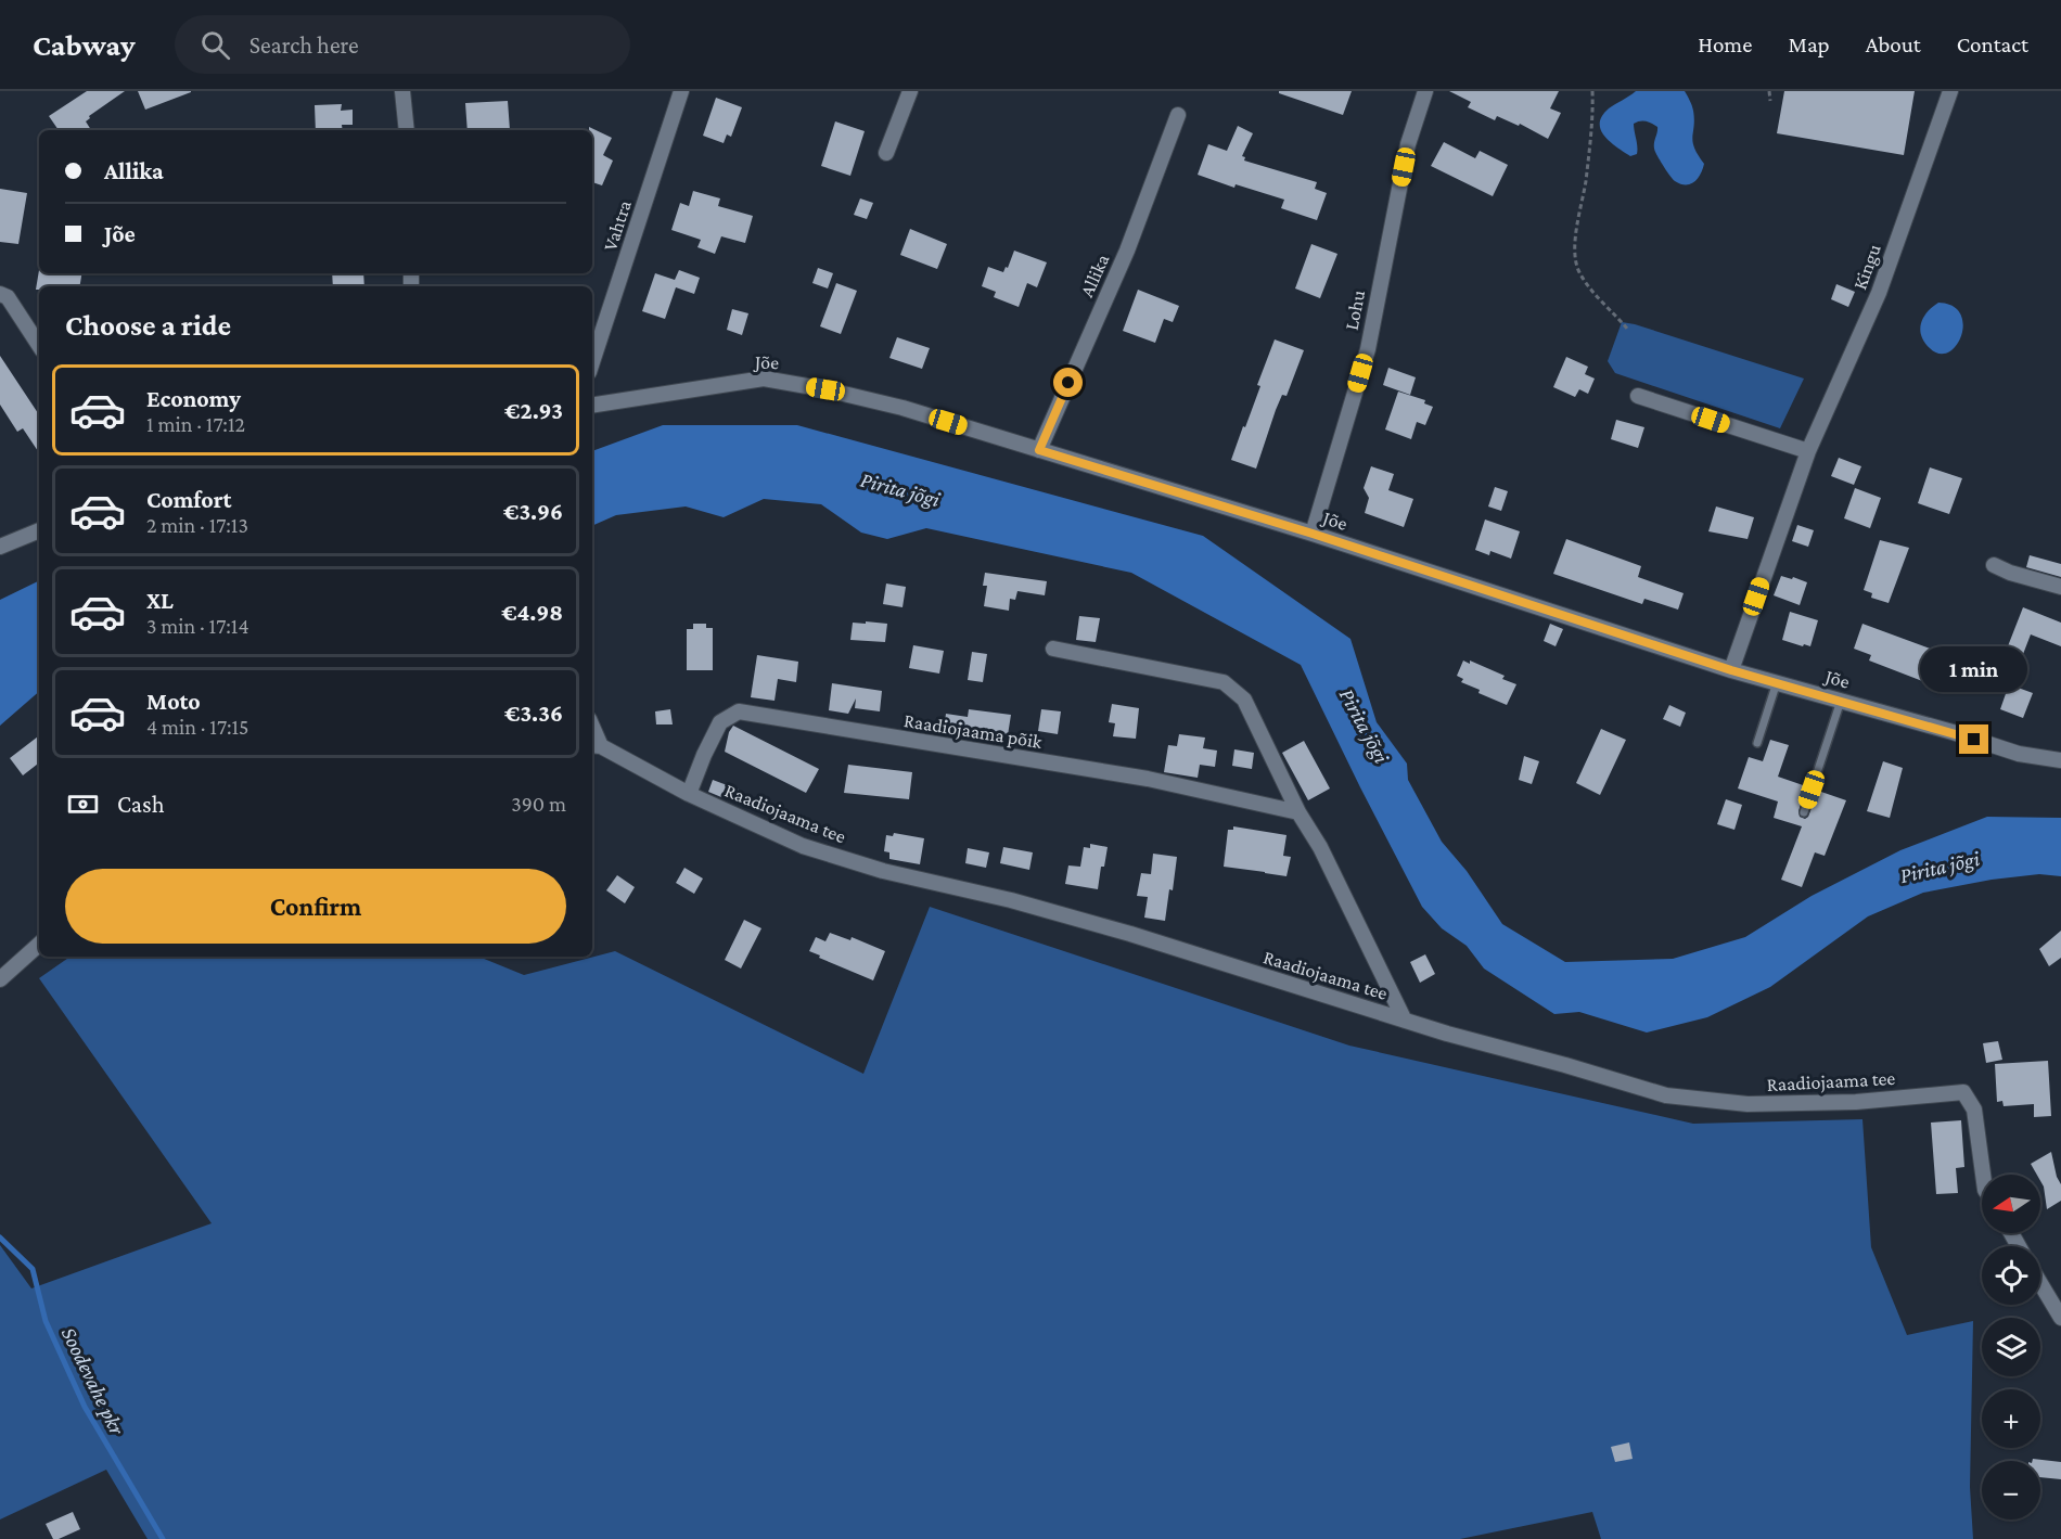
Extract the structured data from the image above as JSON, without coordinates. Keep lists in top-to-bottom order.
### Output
{
  "streets": {
    "street": [
      "Vahtra",
      "Kingu",
      "Allika",
      "Lohu",
      "Jõe",
      "Raadiojaama põik",
      "Raadiojaama tee"
    ]
  },
  "crossings": [
    ["Kingu", "Jõe"],
    ["Allika", "Jõe"],
    ["Lohu", "Jõe"],
    ["Raadiojaama põik", "Raadiojaama tee"]
  ],
  "water": ["Pirita jõgi", "Soodevahe pkr"],
  "north": "left",
  "page": {
    "header": "Cabway",
    "search": "Search here",
    "nav": [
      "Home",
      "Map",
      "About",
      "Contact"
    ],
    "banner": ["Allika", "Jõe"],
    "heading": "Choose a ride",
    "list": [
      {
        "name": "Economy",
        "note": "1 min · 17:12",
        "value": "€2.93"
      },
      {
        "name": "Comfort",
        "note": "2 min · 17:13",
        "value": "€3.96"
      },
      {
        "name": "XL",
        "note": "3 min · 17:14",
        "value": "€4.98"
      },
      {
        "name": "Moto",
        "note": "4 min · 17:15",
        "value": "€3.36"
      }
    ],
    "bubble": "1 min",
    "pay": ["Cash", "390 m"],
    "buttons": "Confirm",
    "map_buttons": ["+", "−"]
  }
}
